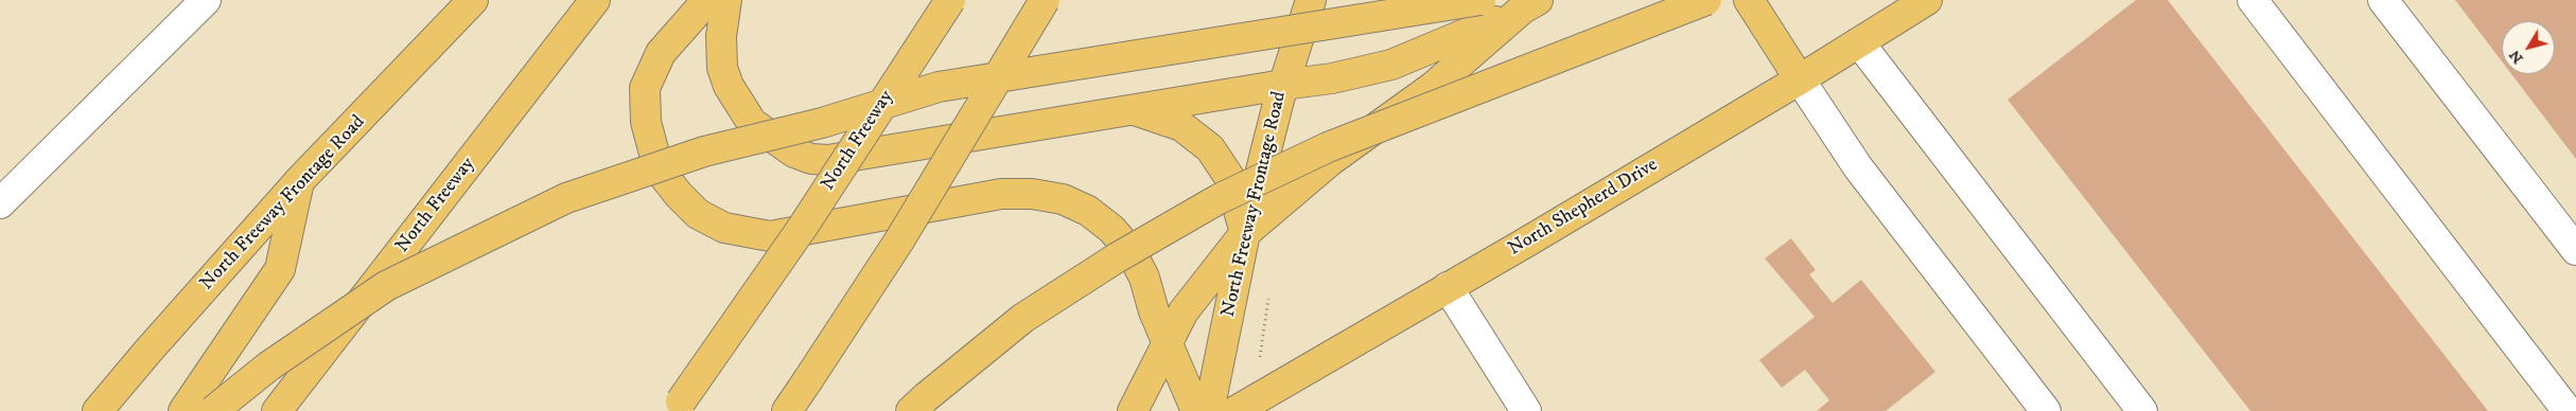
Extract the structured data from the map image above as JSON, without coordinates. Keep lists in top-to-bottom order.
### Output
{
  "streets": {
    "main road": ["North Freeway", "North Freeway Frontage Road", "North Shepherd Drive"]
  },
  "north": "bottom left"
}
